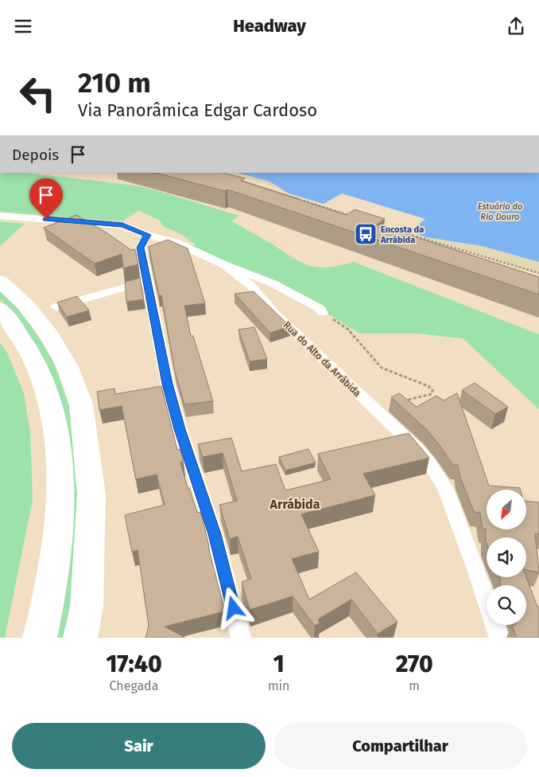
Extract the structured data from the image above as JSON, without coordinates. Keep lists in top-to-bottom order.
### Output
{
  "streets": {
    "street": ["Rua do Alto da Arrábida"]
  },
  "districts": ["Arrábida"],
  "water": ["Estuário do Rio Douro"],
  "places": {
    "bus stop": ["Encosta da Arrábida"]
  },
  "north": "bottom left",
  "page": {
    "header": "Headway",
    "turn": ["210 m", "Via Panorâmica Edgar Cardoso"],
    "then": "Depois",
    "eta": [
      "17:40",
      "Chegada",
      "1",
      "min",
      "270",
      "m"
    ],
    "buttons": ["Sair", "Compartilhar"]
  }
}
